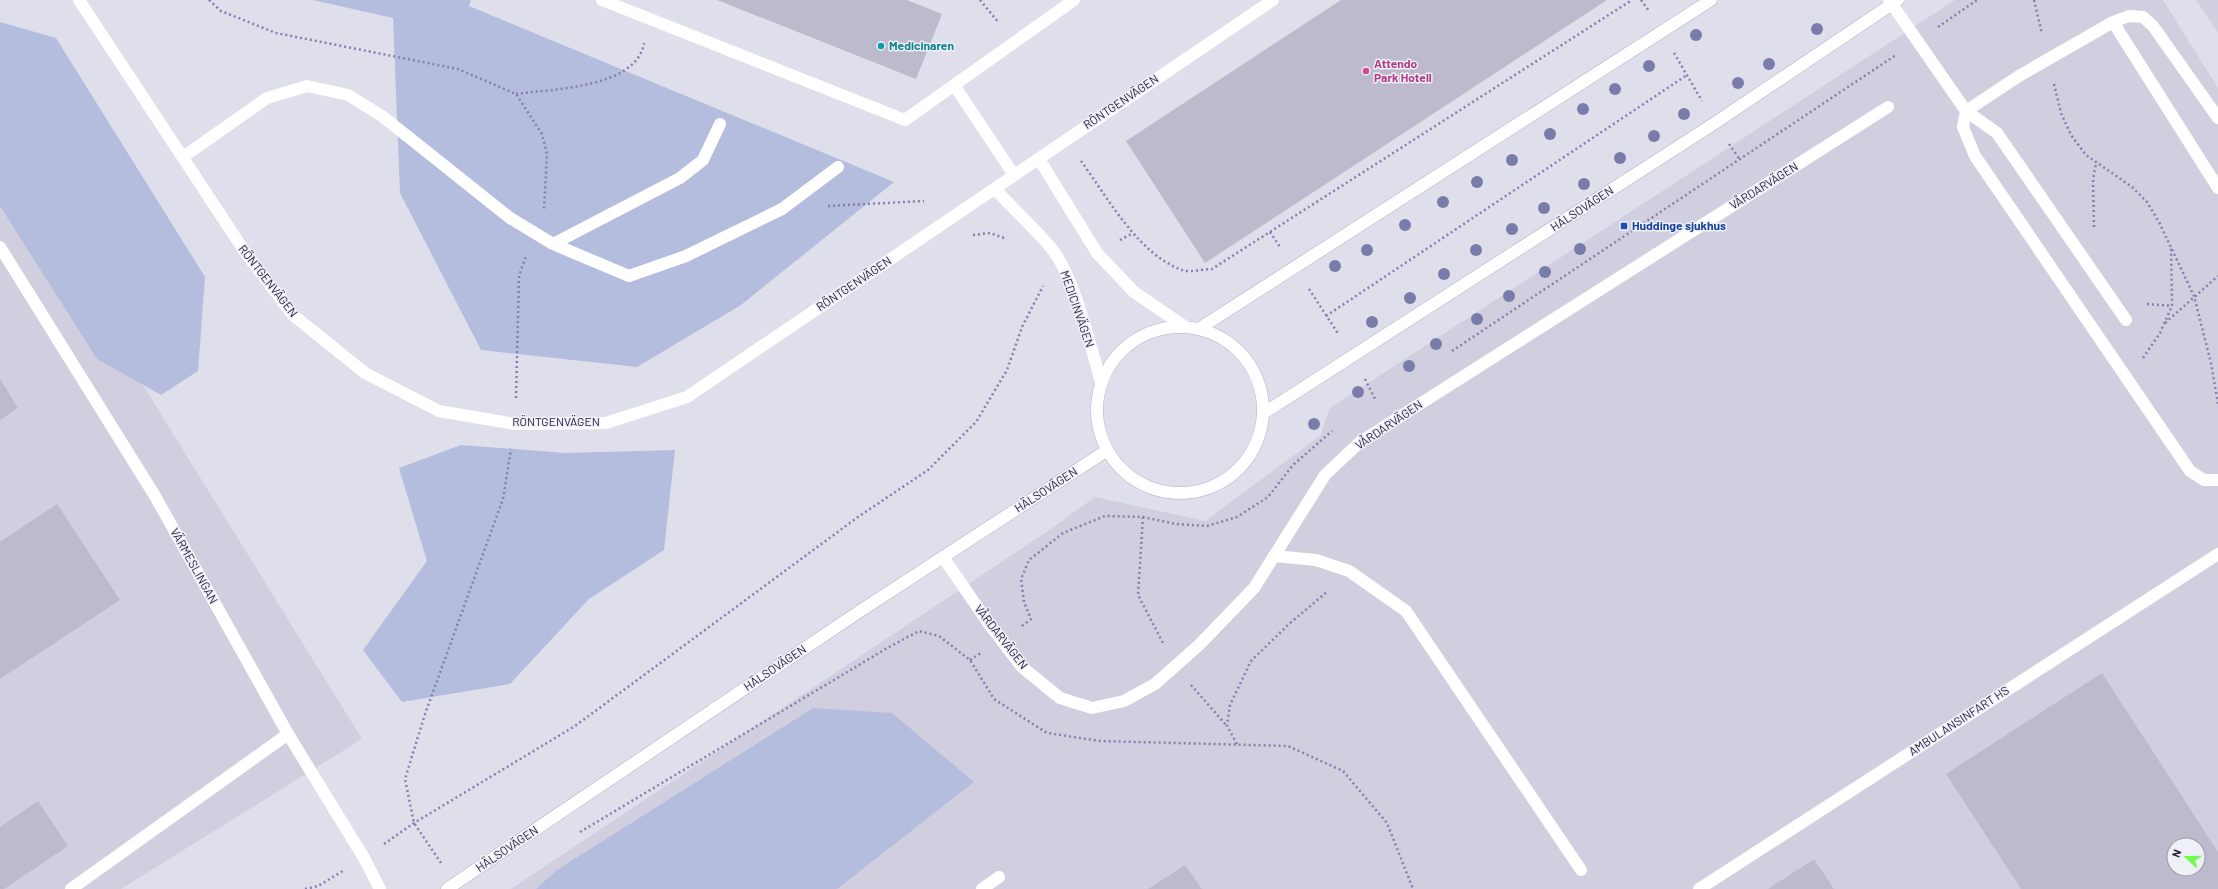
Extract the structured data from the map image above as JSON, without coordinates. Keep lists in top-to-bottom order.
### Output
{
  "streets": {
    "street": [
      "RÖNTGENVÄGEN",
      "VÅRDARVÄGEN",
      "HÄLSOVÄGEN",
      "MEDICINVÄGEN",
      "VÄRMESLINGAN",
      "AMBULANSINFART HS"
    ]
  },
  "crossings": [
    ["RÖNTGENVÄGEN", "MEDICINVÄGEN"],
    ["VÅRDARVÄGEN", "HÄLSOVÄGEN"]
  ],
  "places": {
    "other": ["Medicinaren", "Attendo Park Hotell"],
    "transit": ["Huddinge sjukhus"]
  },
  "north": "left"
}
